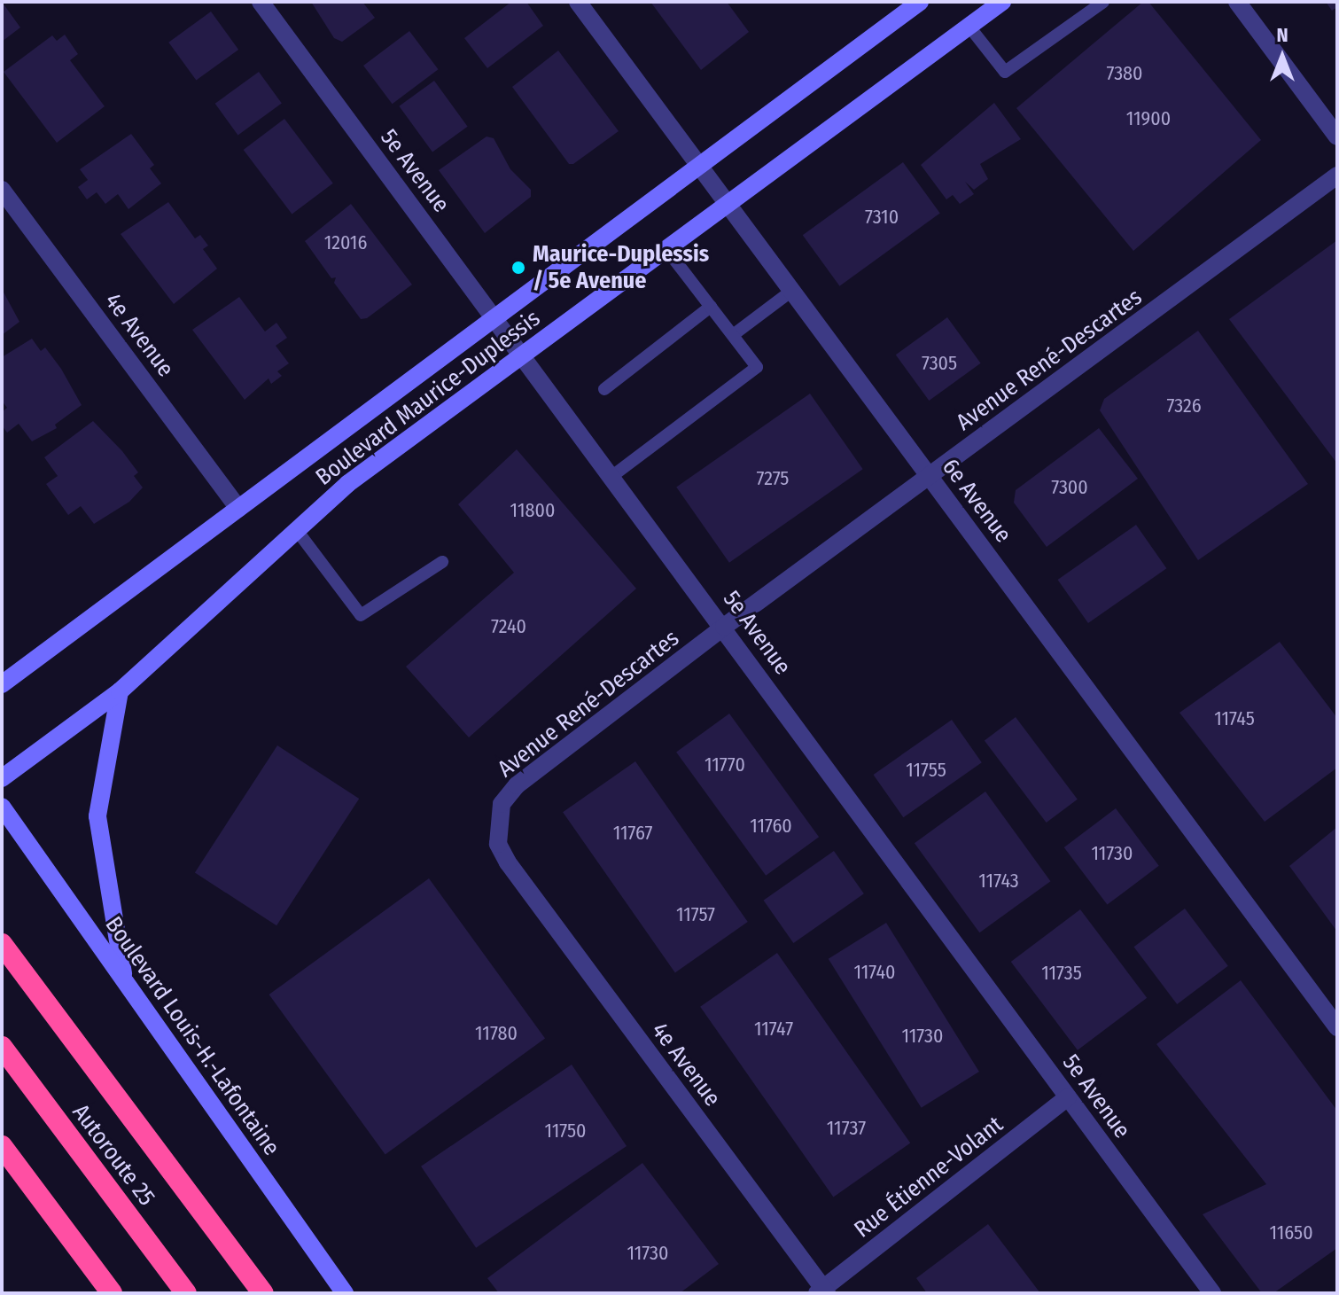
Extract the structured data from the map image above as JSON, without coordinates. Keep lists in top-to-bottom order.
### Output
{
  "streets": {
    "highway": ["Autoroute 25"],
    "street": [
      "5e Avenue",
      "4e Avenue",
      "Avenue René-Descartes",
      "Boulevard Maurice-Duplessis",
      "6e Avenue",
      "Boulevard Louis-H.-Lafontaine",
      "Rue Étienne-Volant"
    ]
  },
  "crossings": [
    ["5e Avenue", "Avenue René-Descartes"],
    ["5e Avenue", "Boulevard Maurice-Duplessis"],
    ["5e Avenue", "Rue Étienne-Volant"],
    ["4e Avenue", "Avenue René-Descartes"],
    ["4e Avenue", "Boulevard Maurice-Duplessis"],
    ["4e Avenue", "Rue Étienne-Volant"],
    ["Avenue René-Descartes", "6e Avenue"],
    ["Boulevard Maurice-Duplessis", "6e Avenue"]
  ],
  "places": ["Maurice-Duplessis / 5e Avenue"],
  "house_numbers": [
    "7380",
    "11900",
    "7310",
    "12016",
    "7305",
    "7326",
    "7275",
    "7300",
    "11800",
    "7240",
    "11745",
    "11770",
    "11755",
    "11760",
    "11767",
    "11730",
    "11743",
    "11757",
    "11740",
    "11735",
    "11747",
    "11780",
    "11730",
    "11737",
    "11750",
    "11650",
    "11730"
  ],
  "north": "top"
}
